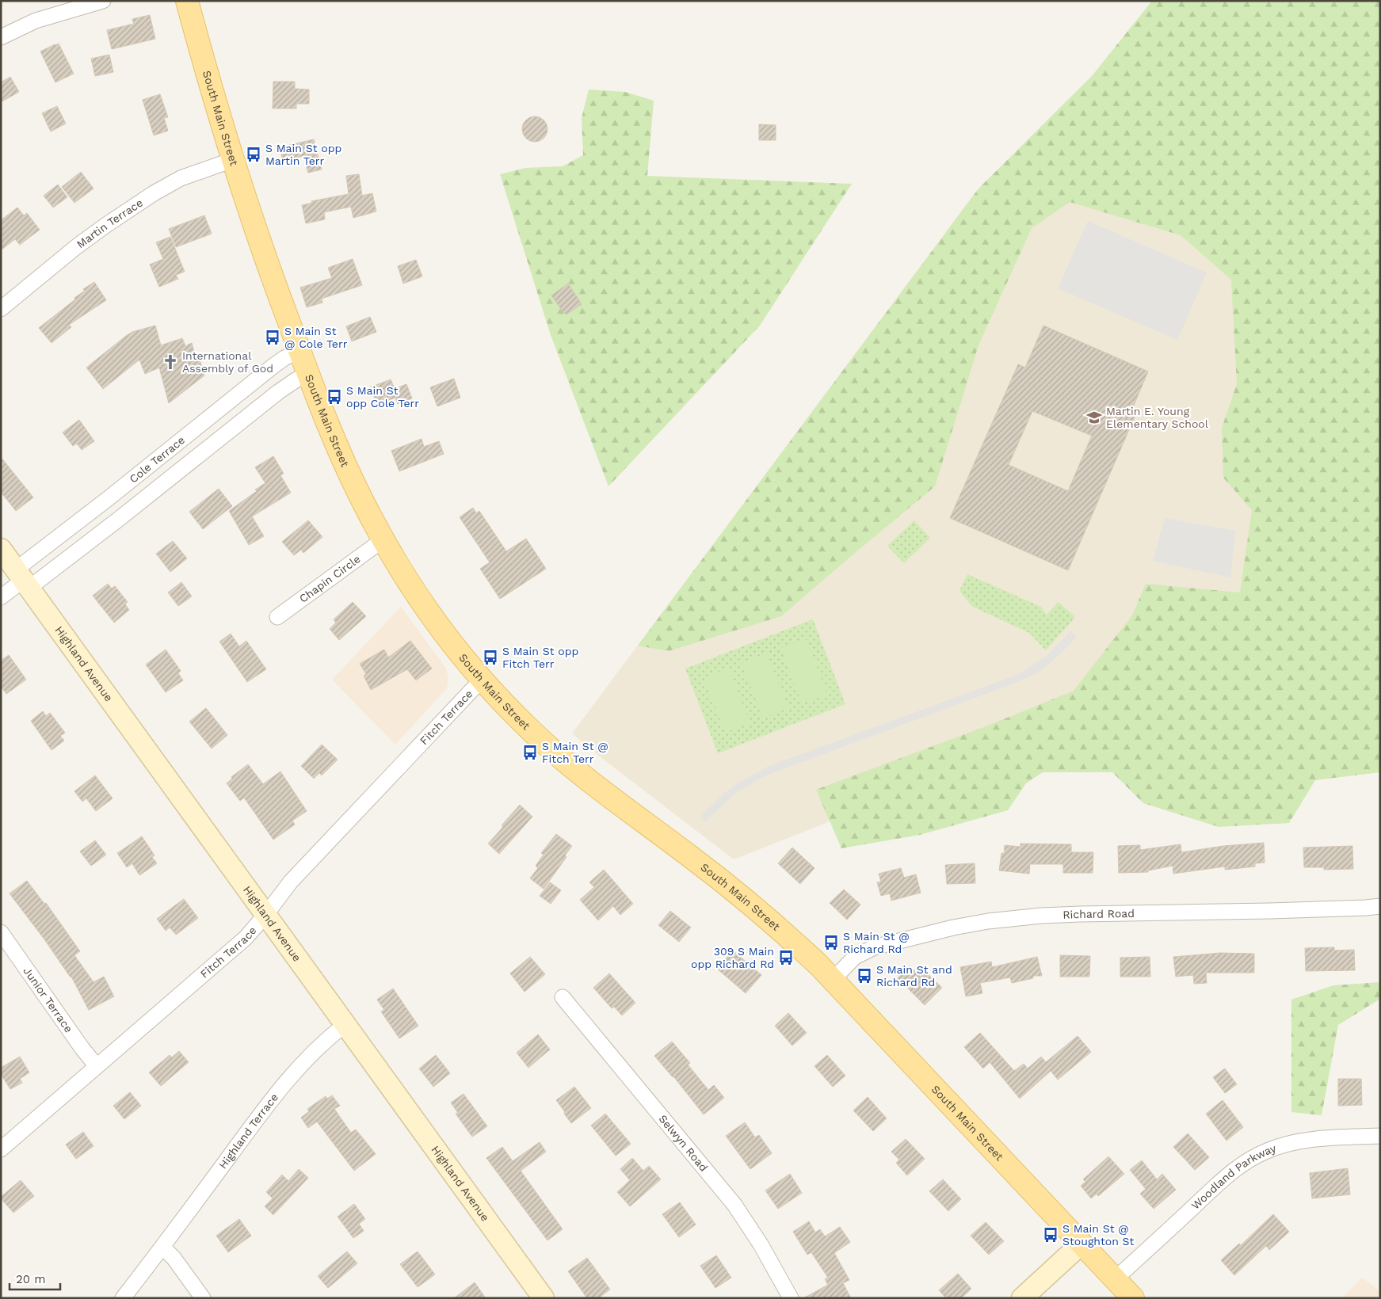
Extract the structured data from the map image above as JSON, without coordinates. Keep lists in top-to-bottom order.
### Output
{
  "streets": {
    "main road": ["South Main Street"],
    "street": [
      "Martin Terrace",
      "Cole Terrace",
      "Chapin Circle",
      "Highland Avenue",
      "Fitch Terrace",
      "Richard Road",
      "Junior Terrace",
      "Highland Terrace",
      "Selwyn Road",
      "Woodland Parkway"
    ]
  },
  "crossings": [
    ["South Main Street", "Martin Terrace"],
    ["South Main Street", "Cole Terrace"],
    ["South Main Street", "Chapin Circle"],
    ["South Main Street", "Fitch Terrace"],
    ["South Main Street", "Richard Road"],
    ["South Main Street", "Woodland Parkway"],
    ["Cole Terrace", "Highland Avenue"],
    ["Highland Avenue", "Fitch Terrace"],
    ["Highland Avenue", "Highland Terrace"],
    ["Fitch Terrace", "Junior Terrace"]
  ],
  "places": {
    "bus stop": [
      "S Main St opp Martin Terr",
      "S Main St @ Cole Terr",
      "S Main St opp Cole Terr",
      "S Main St opp Fitch Terr",
      "S Main St @ Fitch Terr",
      "S Main St @ Richard Rd",
      "309 S Main opp Richard Rd",
      "S Main St and Richard Rd",
      "S Main St @ Stoughton St"
    ],
    "church": ["International Assembly of God"],
    "school or university": ["Martin E. Young Elementary School"]
  },
  "scale_bar": "20 m"
}
